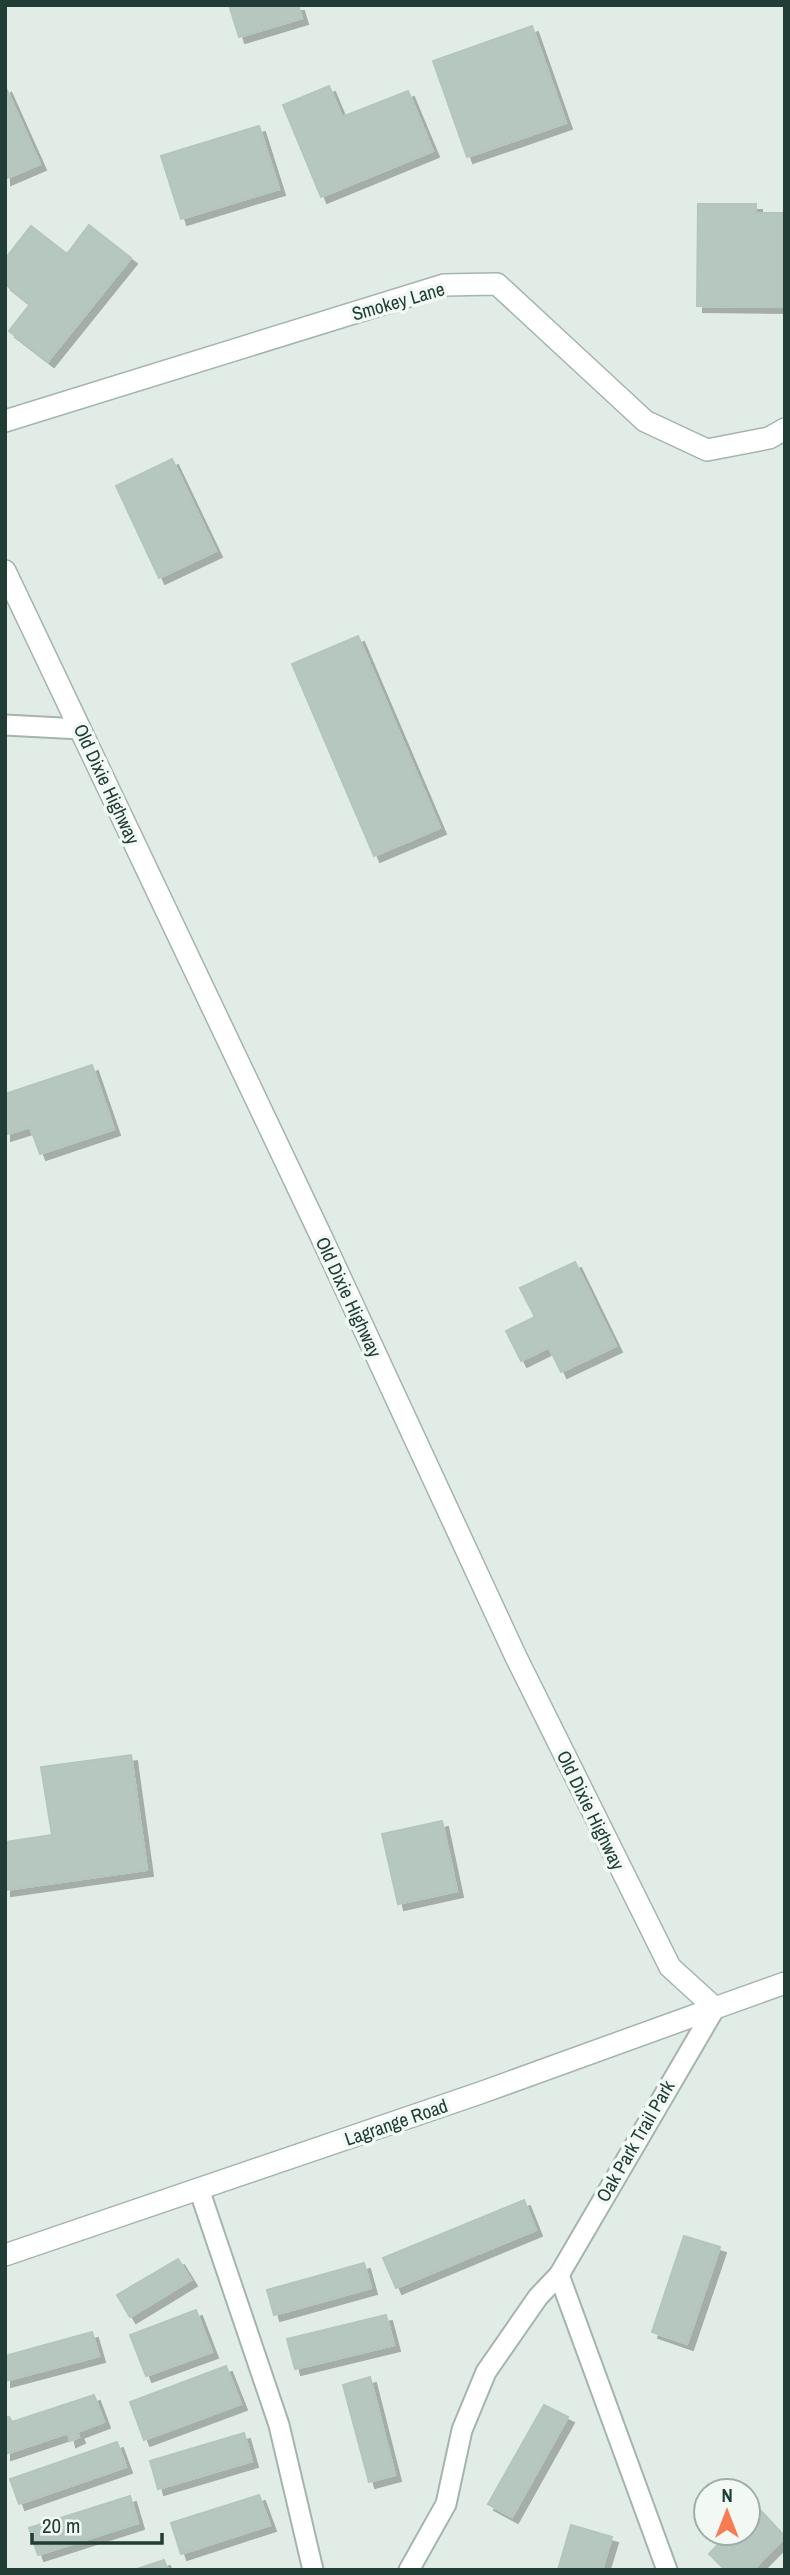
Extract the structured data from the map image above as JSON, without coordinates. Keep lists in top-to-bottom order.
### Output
{
  "streets": {
    "street": ["Smokey Lane", "Old Dixie Highway", "Lagrange Road"],
    "lane": ["Oak Park Trail Park"]
  },
  "crossings": [
    ["Old Dixie Highway", "Lagrange Road"],
    ["Old Dixie Highway", "Oak Park Trail Park"],
    ["Lagrange Road", "Oak Park Trail Park"]
  ],
  "scale_bar": "20 m",
  "north": "top"
}
